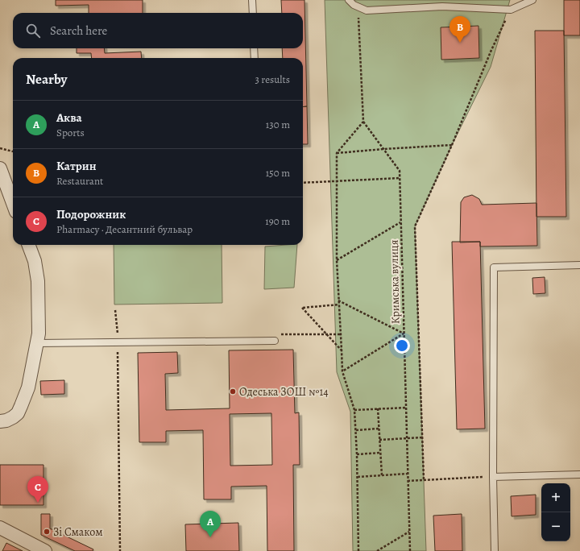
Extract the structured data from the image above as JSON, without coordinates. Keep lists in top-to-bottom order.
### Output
{
  "streets": {
    "path": ["Кримська вулиця"]
  },
  "places": ["Одеська ЗОШ №14", "Зі Смаком"],
  "page": {
    "search": "Search here",
    "pins": ["B", "C", "A"],
    "heading": ["Nearby", "3 results"],
    "list": [
      {
        "mark": "A",
        "name": "Аква",
        "note": "Sports",
        "value": "130 m"
      },
      {
        "mark": "B",
        "name": "Катрин",
        "note": "Restaurant",
        "value": "150 m"
      },
      {
        "mark": "C",
        "name": "Подорожник",
        "note": "Pharmacy · Десантний бульвар",
        "value": "190 m"
      }
    ],
    "map_buttons": ["+", "−"]
  }
}
